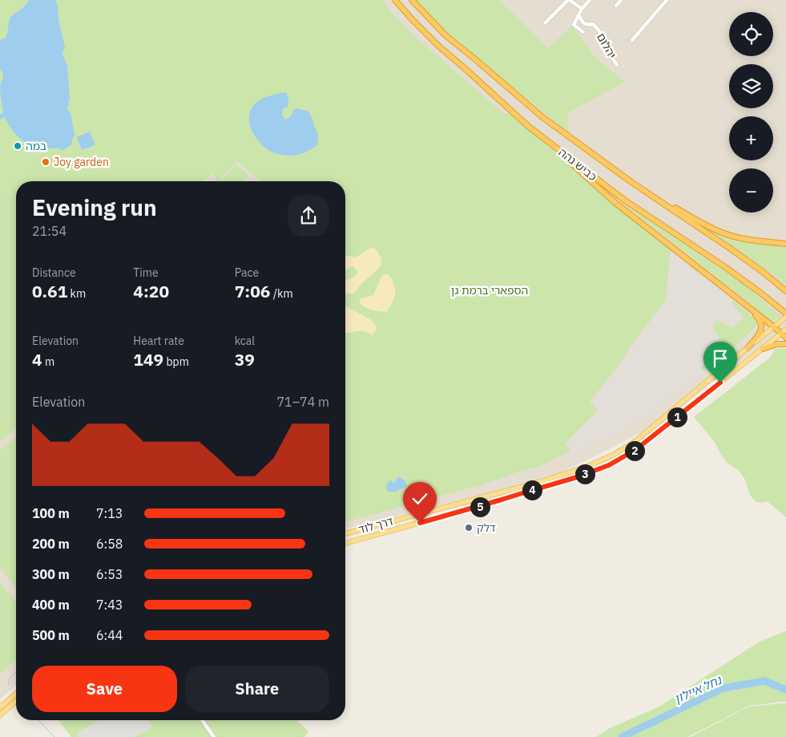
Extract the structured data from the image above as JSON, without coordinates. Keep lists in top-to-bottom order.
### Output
{
  "streets": {
    "highway": ["כביש גהה"],
    "main road": ["דרך לוד"],
    "street": ["יהלום"]
  },
  "crossings": [
    ["כביש גהה", "דרך לוד"]
  ],
  "water": ["נחל איילון"],
  "parks": ["הספארי ברמת גן"],
  "places": ["במה", "Joy garden", "דלק"],
  "page": {
    "map_buttons": ["+", "−"],
    "heading": ["Evening run", "21:54"],
    "stats": [
      ["Distance", "0.61 km"],
      ["Time", "4:20"],
      ["Pace", "7:06 /km"],
      ["Elevation", "4 m"],
      ["Heart rate", "149 bpm"],
      ["kcal", "39"]
    ],
    "chart": ["Elevation", "71–74 m"],
    "pins": [
      "1",
      "2",
      "3",
      "4",
      "5"
    ],
    "list": [
      {
        "name": "100 m",
        "note": "7:13"
      },
      {
        "name": "200 m",
        "note": "6:58"
      },
      {
        "name": "300 m",
        "note": "6:53"
      },
      {
        "name": "400 m",
        "note": "7:43"
      },
      {
        "name": "500 m",
        "note": "6:44"
      }
    ],
    "buttons": ["Save", "Share"]
  }
}
